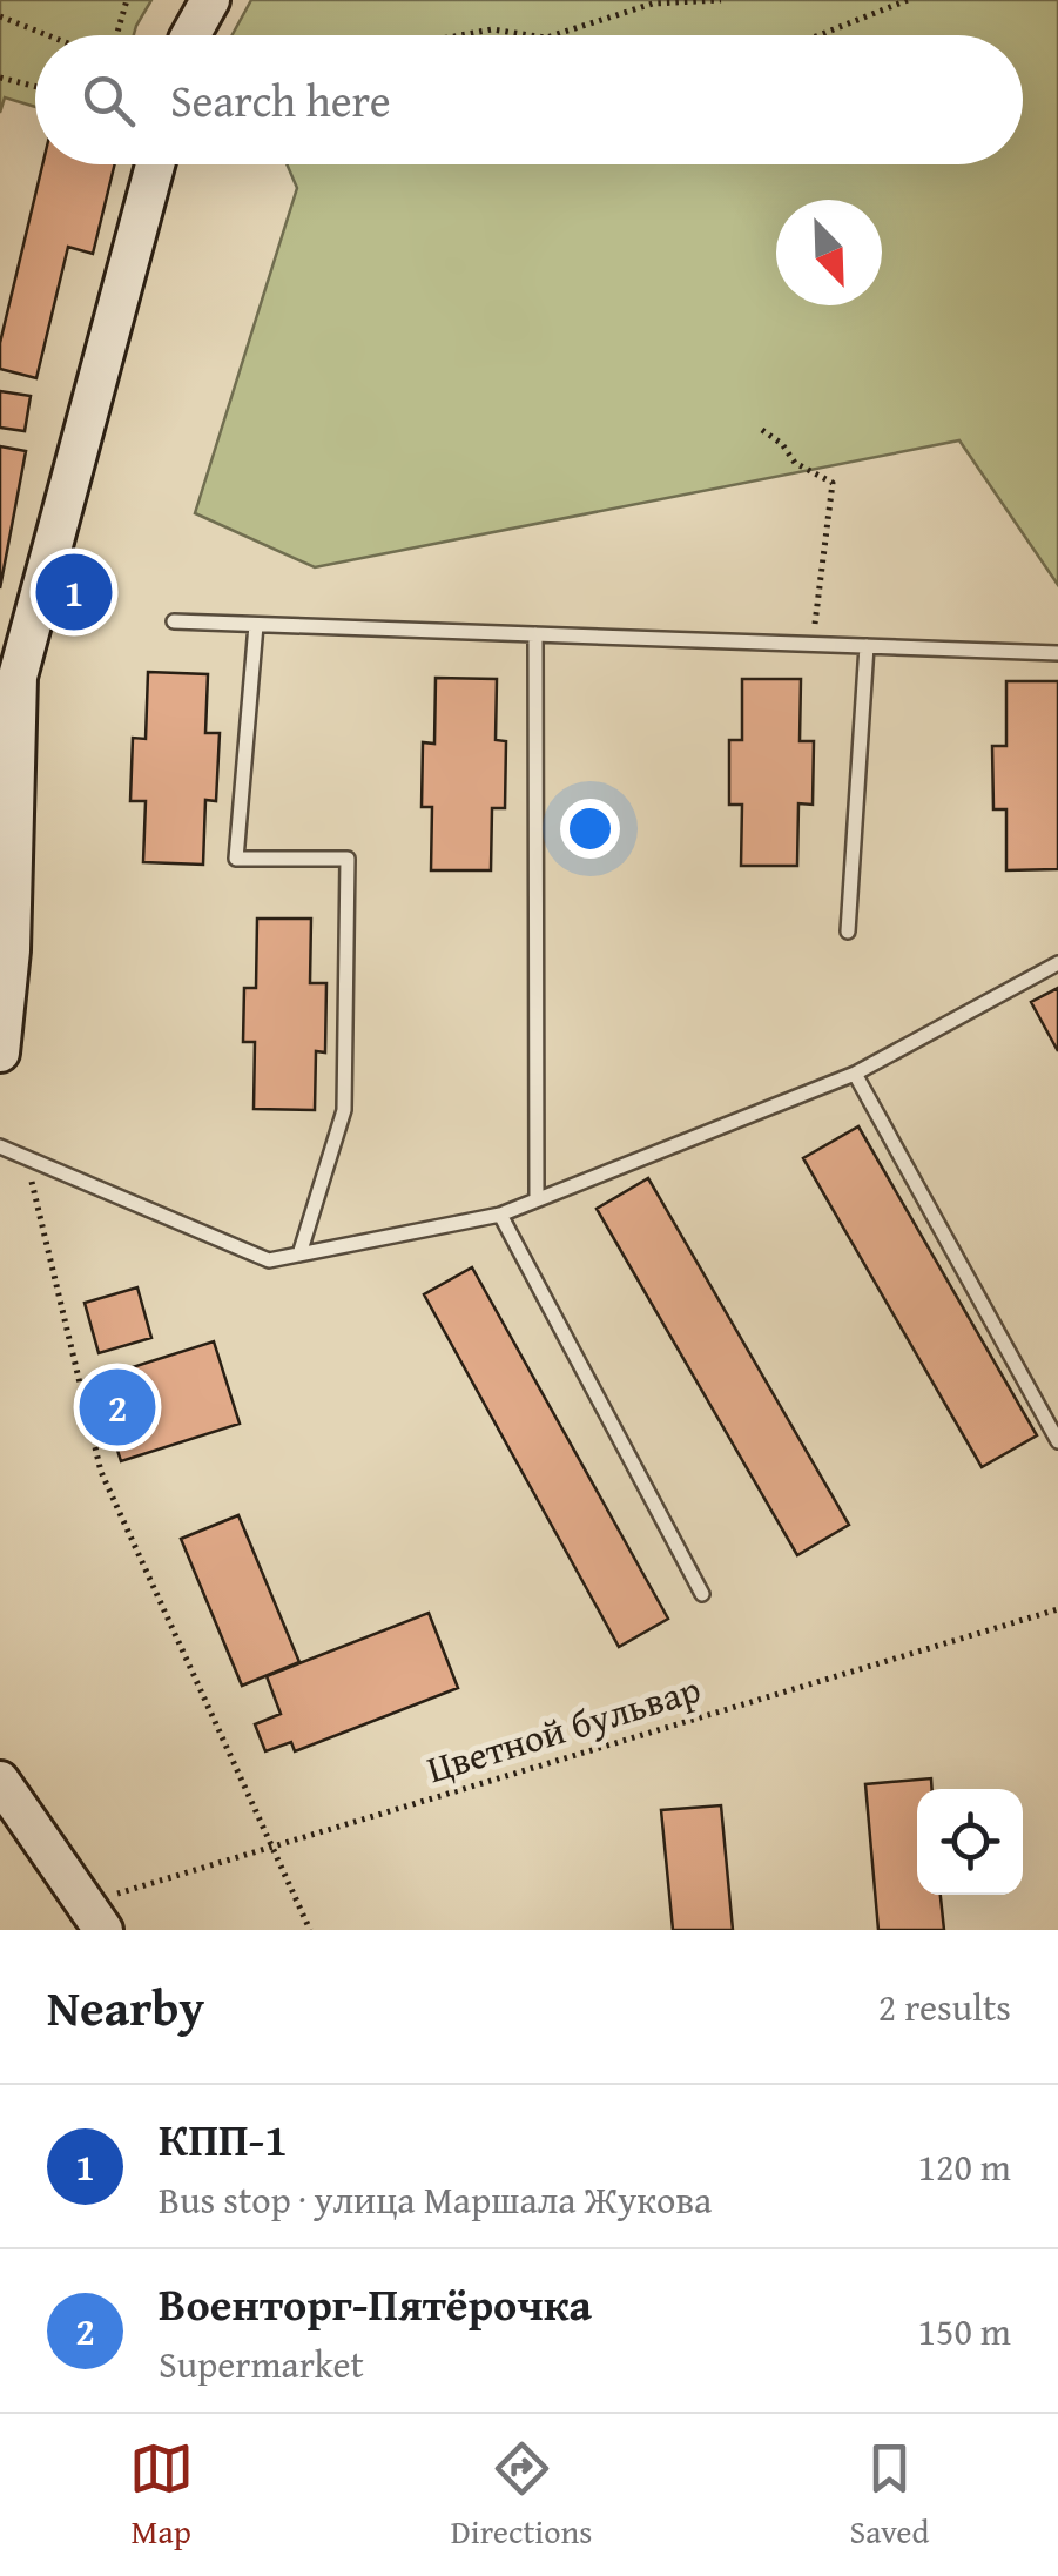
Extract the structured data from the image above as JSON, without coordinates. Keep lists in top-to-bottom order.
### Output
{
  "streets": {
    "path": ["Цветной бульвар"]
  },
  "north": "bottom right",
  "page": {
    "search": "Search here",
    "pins": ["1", "2"],
    "heading": ["Nearby", "2 results"],
    "list": [
      {
        "mark": "1",
        "name": "КПП-1",
        "note": "Bus stop · улица Маршала Жукова",
        "value": "120 m"
      },
      {
        "mark": "2",
        "name": "Военторг-Пятёрочка",
        "note": "Supermarket",
        "value": "150 m"
      }
    ],
    "nav": ["Map", "Directions", "Saved"]
  }
}
